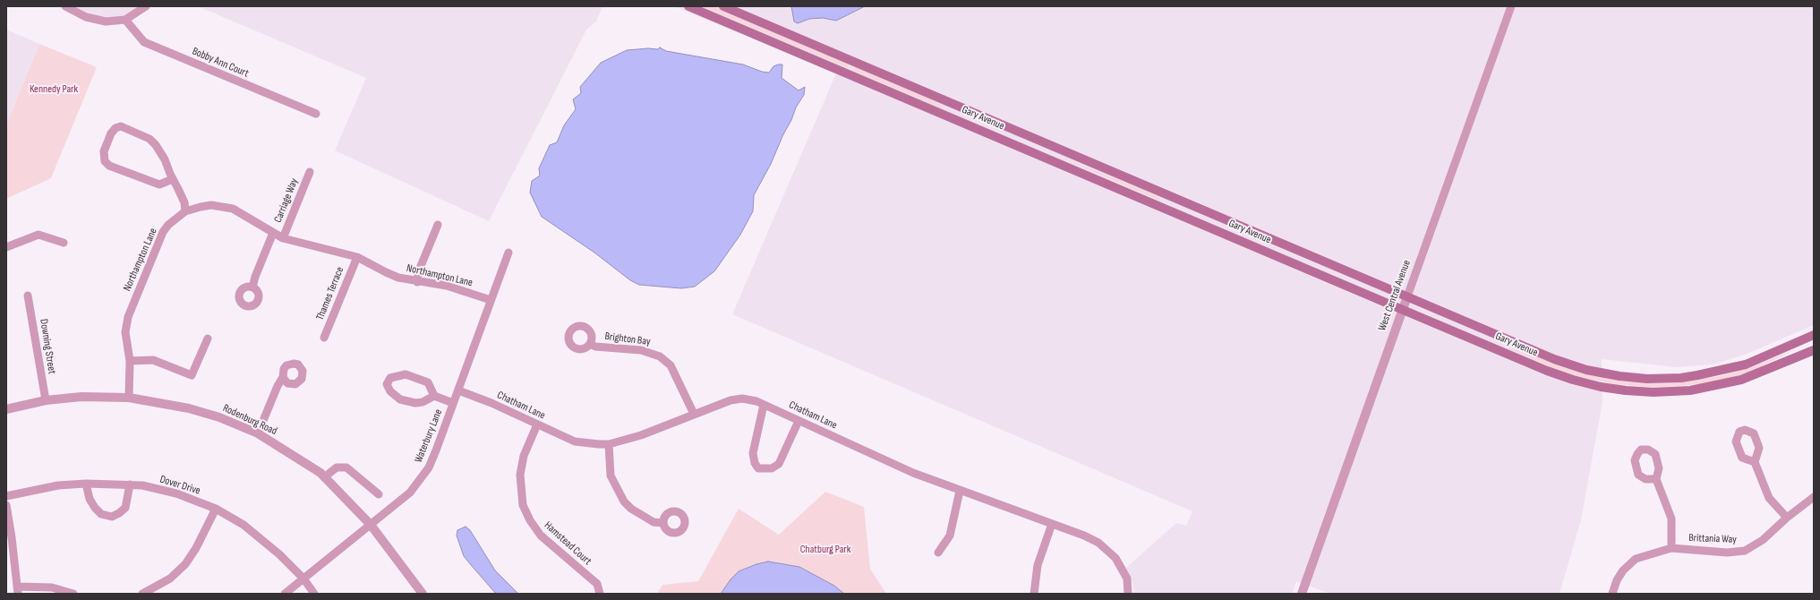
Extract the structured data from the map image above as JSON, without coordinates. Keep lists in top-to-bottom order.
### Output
{
  "streets": {
    "main road": ["Gary Avenue"],
    "street": [
      "Bobby Ann Court",
      "Carriage Way",
      "Northampton Lane",
      "Thames Terrace",
      "West Central Avenue",
      "Brighton Bay",
      "Downing Street",
      "Chatham Lane",
      "Rodenburg Road",
      "Waterbury Lane",
      "Dover Drive",
      "Brittania Way",
      "Hamstead Court"
    ]
  },
  "crossings": [
    ["Gary Avenue", "West Central Avenue"],
    ["Carriage Way", "Northampton Lane"],
    ["Northampton Lane", "Thames Terrace"],
    ["Northampton Lane", "Rodenburg Road"],
    ["Northampton Lane", "Waterbury Lane"],
    ["Brighton Bay", "Chatham Lane"],
    ["Downing Street", "Rodenburg Road"],
    ["Chatham Lane", "Waterbury Lane"],
    ["Chatham Lane", "Hamstead Court"],
    ["Rodenburg Road", "Waterbury Lane"],
    ["Waterbury Lane", "Dover Drive"]
  ],
  "parks": ["Kennedy Park", "Chatburg Park"]
}
